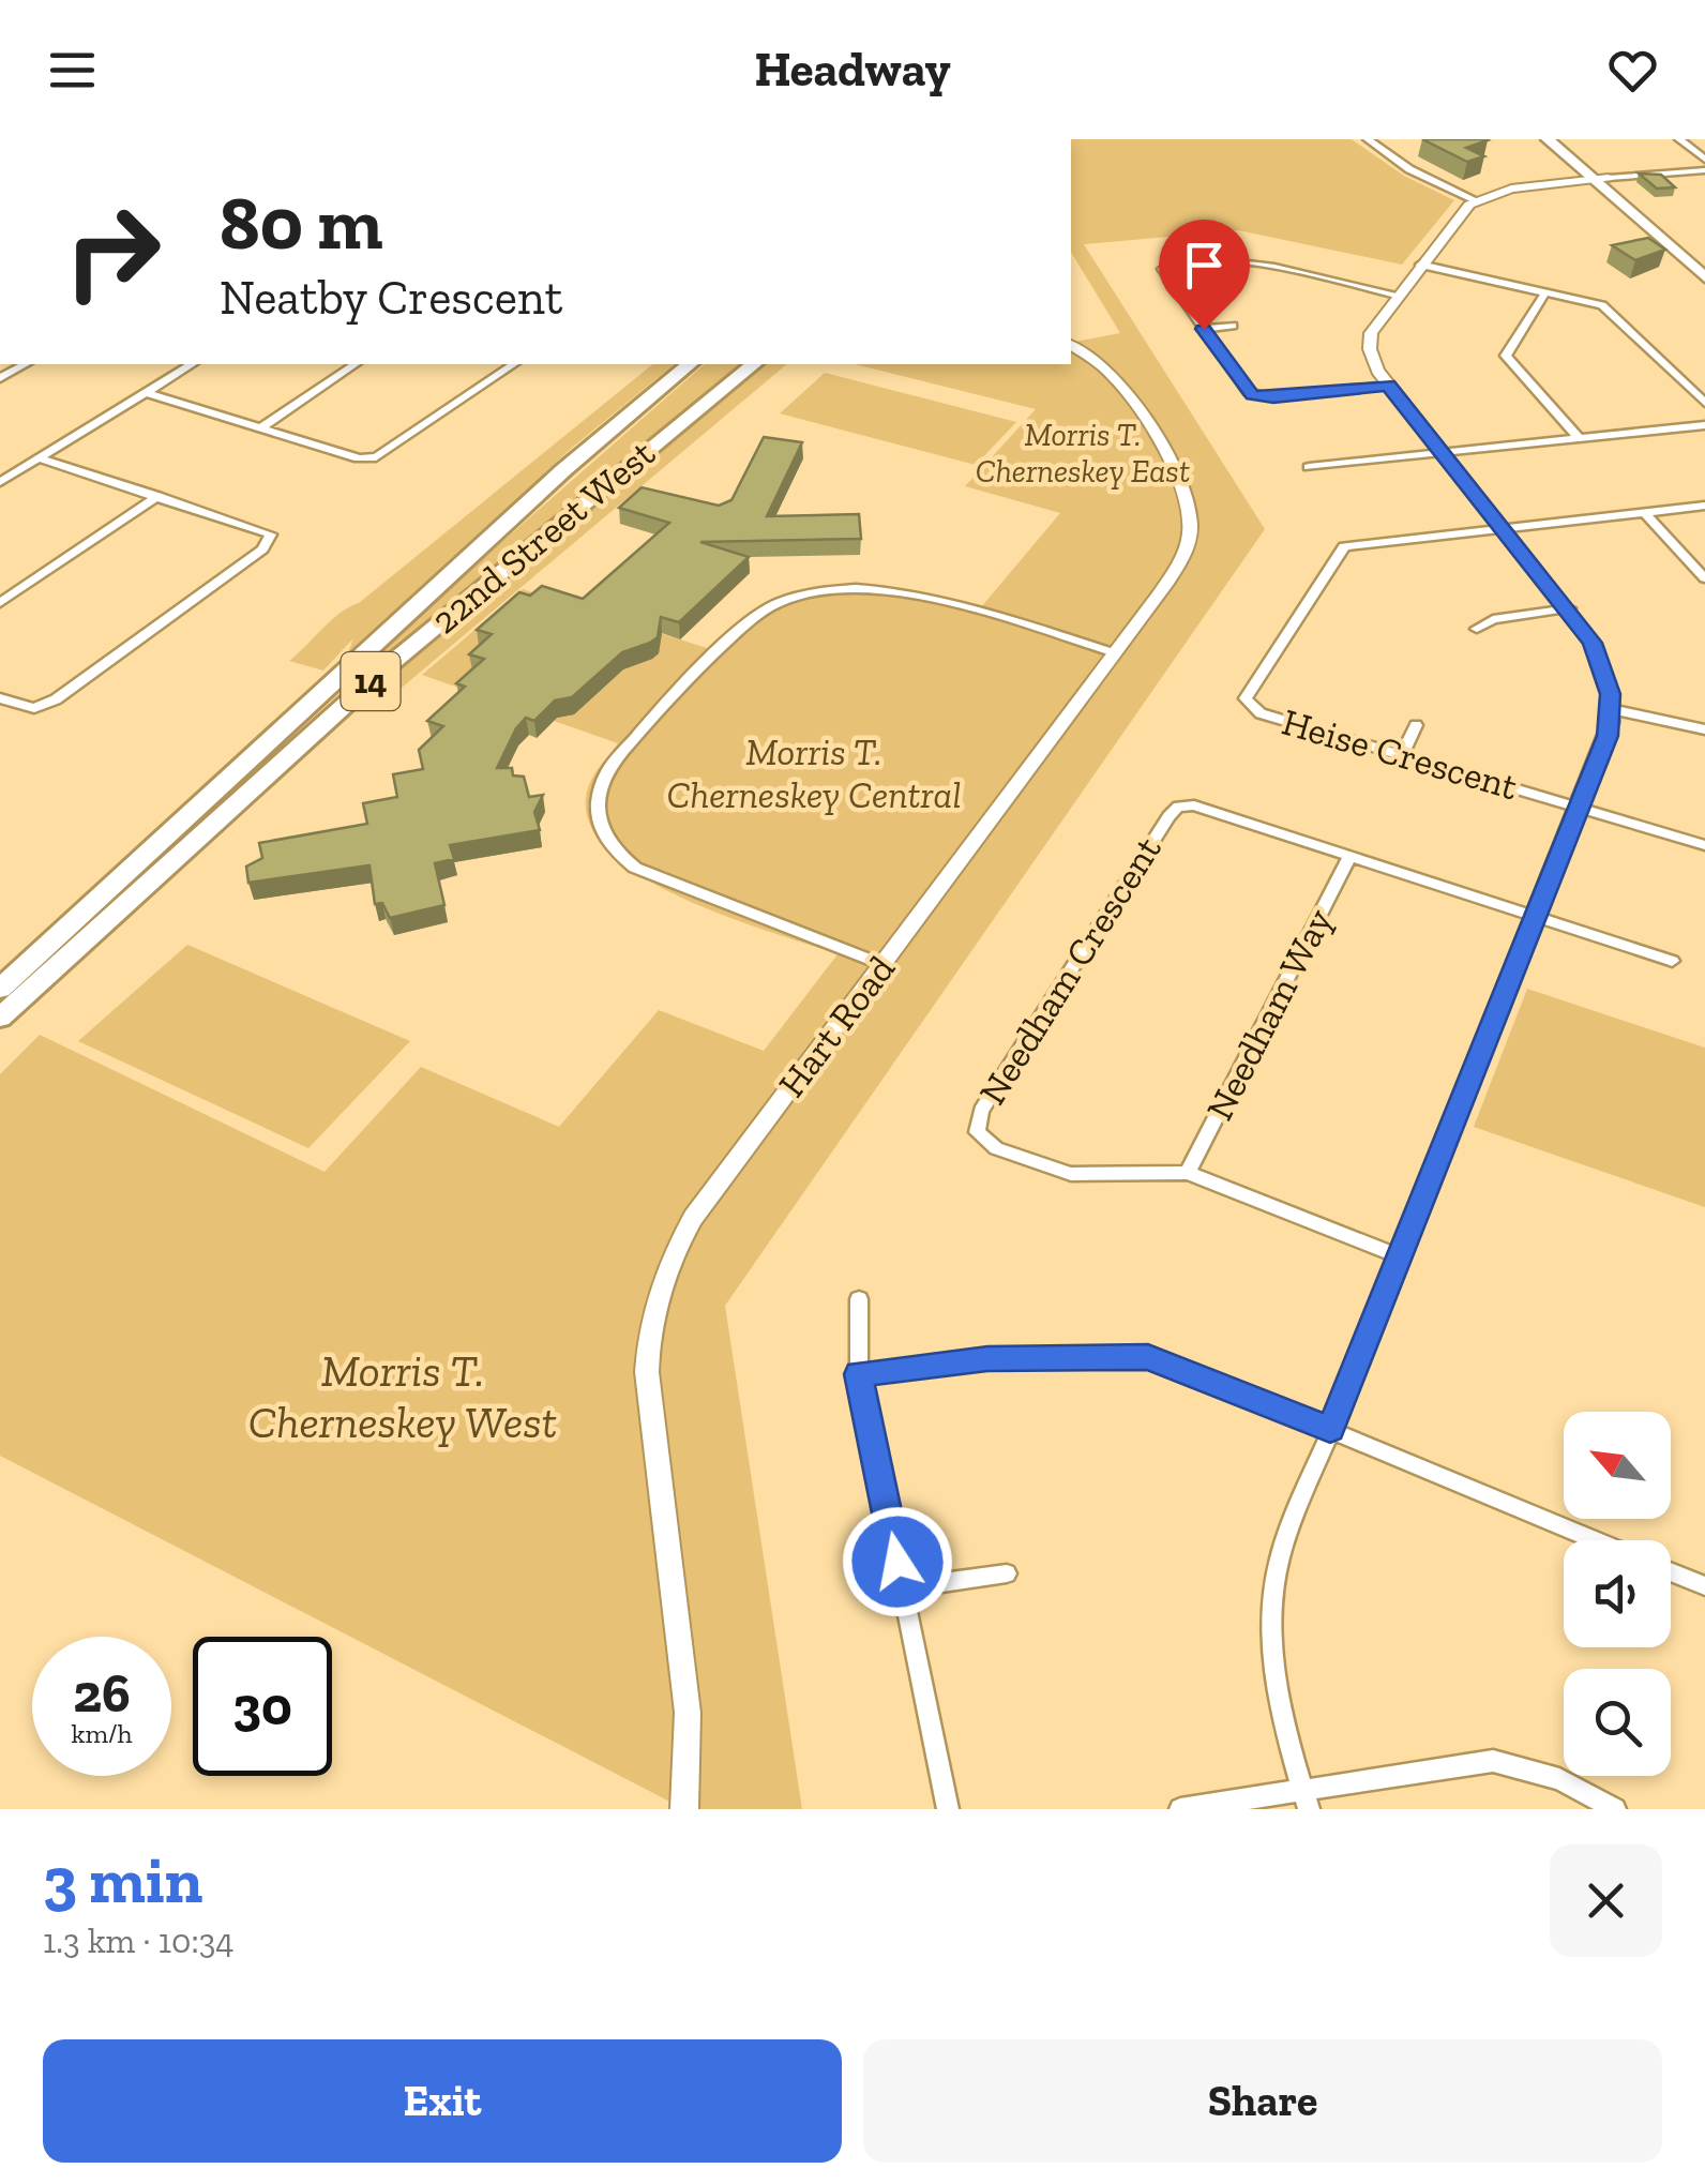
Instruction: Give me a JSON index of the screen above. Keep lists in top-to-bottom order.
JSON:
{
  "streets": {
    "highway": ["22nd Street West", "14"],
    "street": [
      "Heise Crescent",
      "Needham Crescent",
      "Needham Way",
      "Hart Road"
    ]
  },
  "crossings": [
    ["Needham Crescent", "Needham Way"]
  ],
  "parks": ["Morris T. Cherneskey East", "Morris T. Cherneskey Central", "Morris T. Cherneskey West"],
  "north": "top left",
  "page": {
    "header": "Headway",
    "turn": ["80 m", "Neatby Crescent"],
    "speed": "26 km/h",
    "limit": "30",
    "heading": ["3 min", "1.3 km · 10:34"],
    "buttons": ["Exit", "Share"]
  }
}
